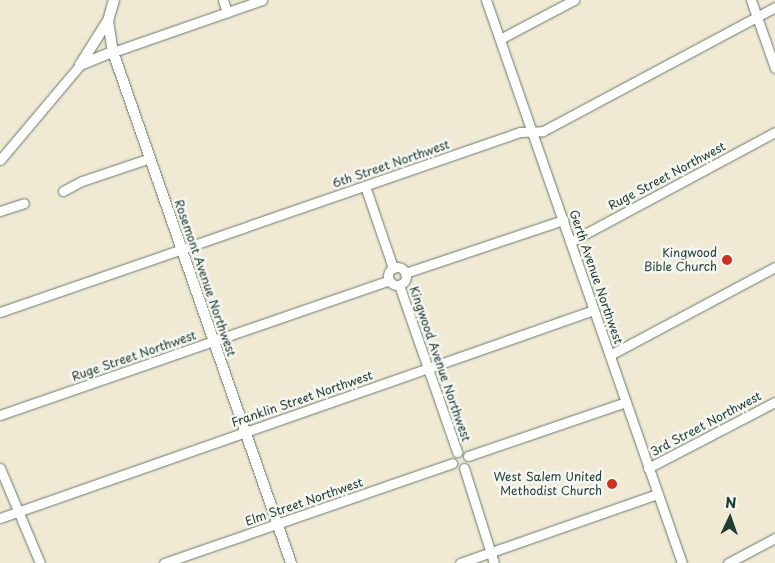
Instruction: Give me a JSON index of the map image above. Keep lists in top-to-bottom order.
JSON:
{
  "streets": {
    "street": [
      "6th Street Northwest",
      "Ruge Street Northwest",
      "Gerth Avenue Northwest",
      "Rosemont Avenue Northwest",
      "Kingwood Avenue Northwest",
      "Franklin Street Northwest",
      "3rd Street Northwest",
      "Elm Street Northwest"
    ]
  },
  "crossings": [
    ["6th Street Northwest", "Gerth Avenue Northwest"],
    ["6th Street Northwest", "Rosemont Avenue Northwest"],
    ["Ruge Street Northwest", "Gerth Avenue Northwest"],
    ["Ruge Street Northwest", "Rosemont Avenue Northwest"],
    ["Ruge Street Northwest", "Kingwood Avenue Northwest"],
    ["Gerth Avenue Northwest", "Franklin Street Northwest"],
    ["Gerth Avenue Northwest", "3rd Street Northwest"],
    ["Rosemont Avenue Northwest", "Franklin Street Northwest"],
    ["Rosemont Avenue Northwest", "Elm Street Northwest"],
    ["Kingwood Avenue Northwest", "Franklin Street Northwest"]
  ],
  "places": ["Kingwood Bible Church", "West Salem United Methodist Church"],
  "north": "top"
}
